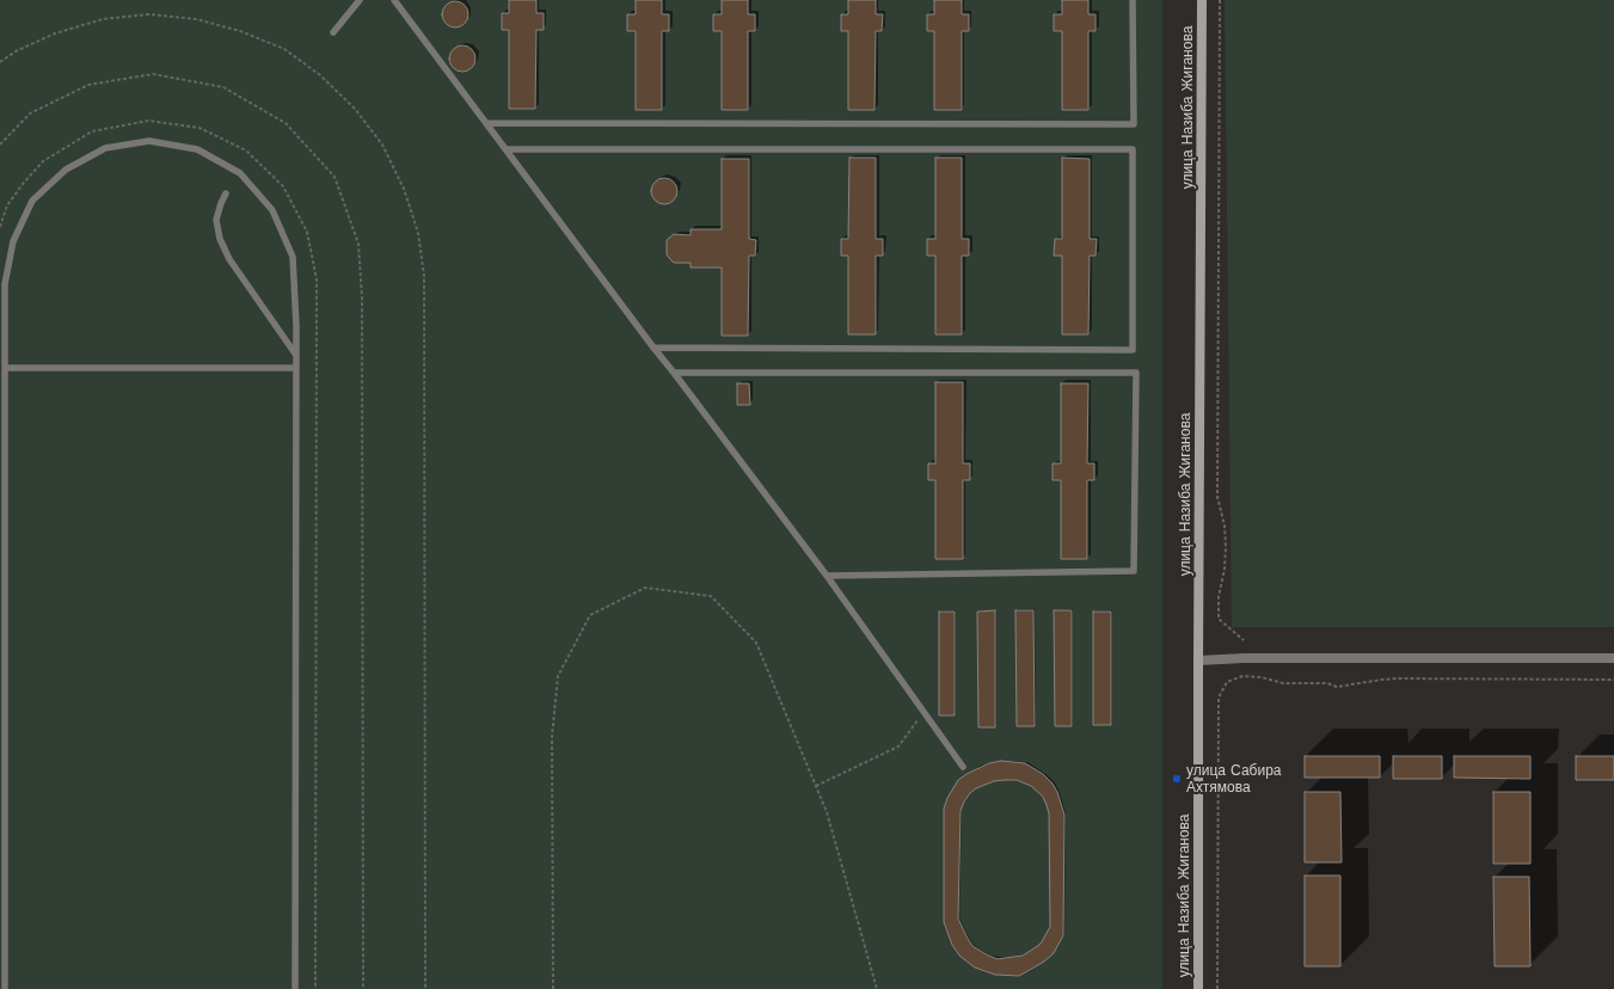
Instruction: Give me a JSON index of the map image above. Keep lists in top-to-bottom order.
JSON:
{
  "streets": {
    "street": ["улица Назиба Жиганова"]
  },
  "places": ["улица Сабира Ахтямова"]
}
